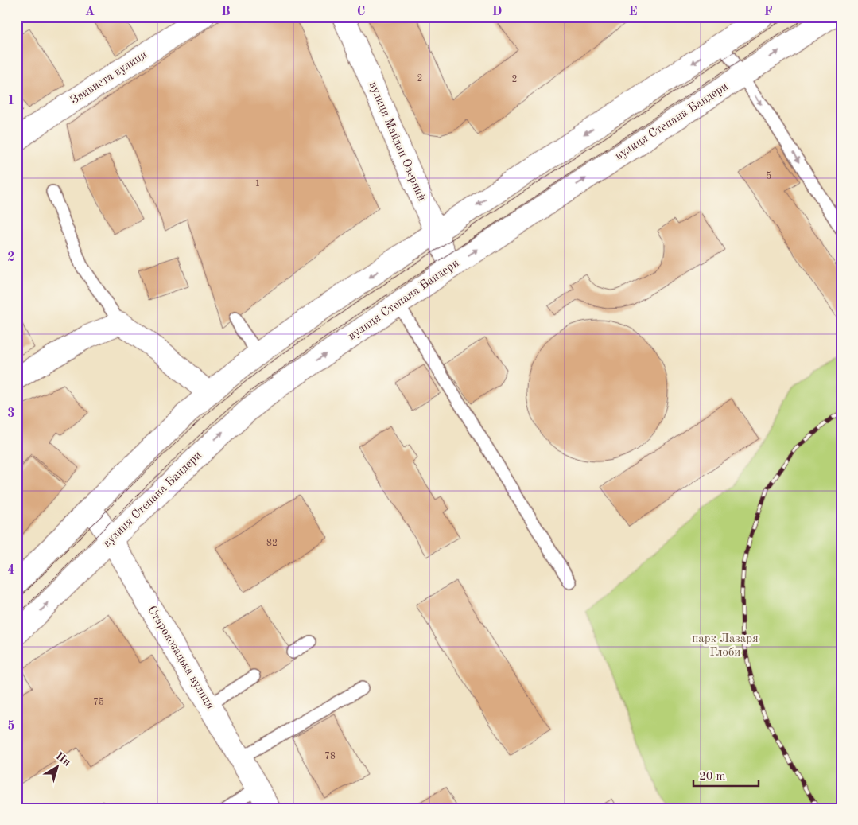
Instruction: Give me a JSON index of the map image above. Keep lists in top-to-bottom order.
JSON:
{
  "streets": {
    "main road": [
      "Звивиста вулиця",
      "вулиця Степана Бандери",
      "вулиця Майдан Озерний",
      "Старокозацька вулиця"
    ]
  },
  "crossings": [
    ["вулиця Степана Бандери", "вулиця Майдан Озерний"],
    ["вулиця Степана Бандери", "Старокозацька вулиця"]
  ],
  "parks": ["парк Лазаря Глоби"],
  "house_numbers": [
    "2",
    "2",
    "5",
    "1",
    "82",
    "75",
    "78"
  ],
  "scale_bar": "20 m",
  "north": "top right",
  "grid": {
    "columns": [
      "A",
      "B",
      "C",
      "D",
      "E",
      "F"
    ],
    "rows": [
      "1",
      "2",
      "3",
      "4",
      "5"
    ]
  }
}
